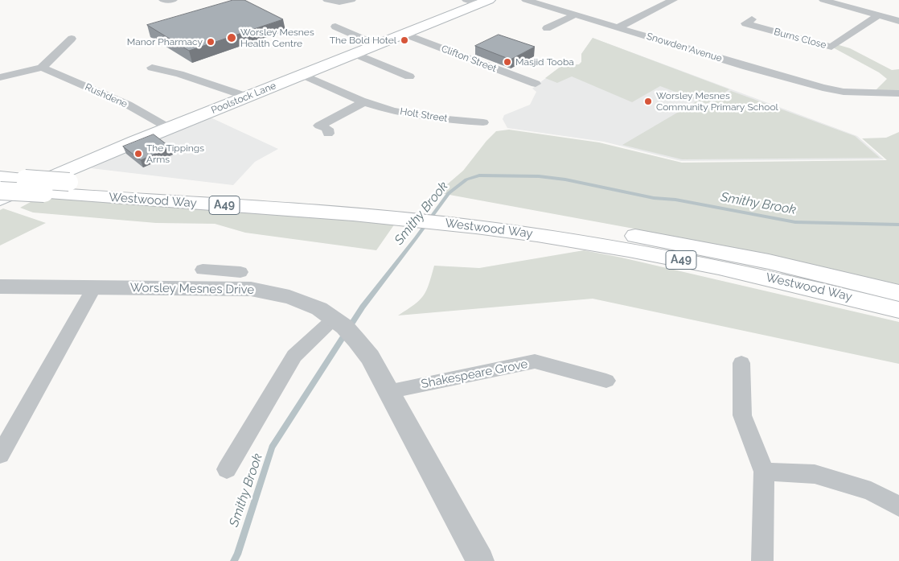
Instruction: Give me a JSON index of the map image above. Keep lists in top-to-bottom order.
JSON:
{
  "streets": {
    "main road": ["Poolstock Lane", "Westwood Way", "A49"],
    "street": [
      "Burns Close",
      "Snowden Avenue",
      "Clifton Street",
      "Rushdene",
      "Holt Street",
      "Worsley Mesnes Drive",
      "Shakespeare Grove"
    ]
  },
  "crossings": [
    ["Clifton Street", "Poolstock Lane"],
    ["Rushdene", "Poolstock Lane"],
    ["Poolstock Lane", "Holt Street"],
    ["Worsley Mesnes Drive", "Shakespeare Grove"]
  ],
  "water": ["Smithy Brook"],
  "places": [
    "Worsley Mesnes Health Centre",
    "The Bold Hotel",
    "Manor Pharmacy",
    "Masjid Tooba",
    "Worsley Mesnes Community Primary School",
    "The Tippings Arms"
  ]
}
